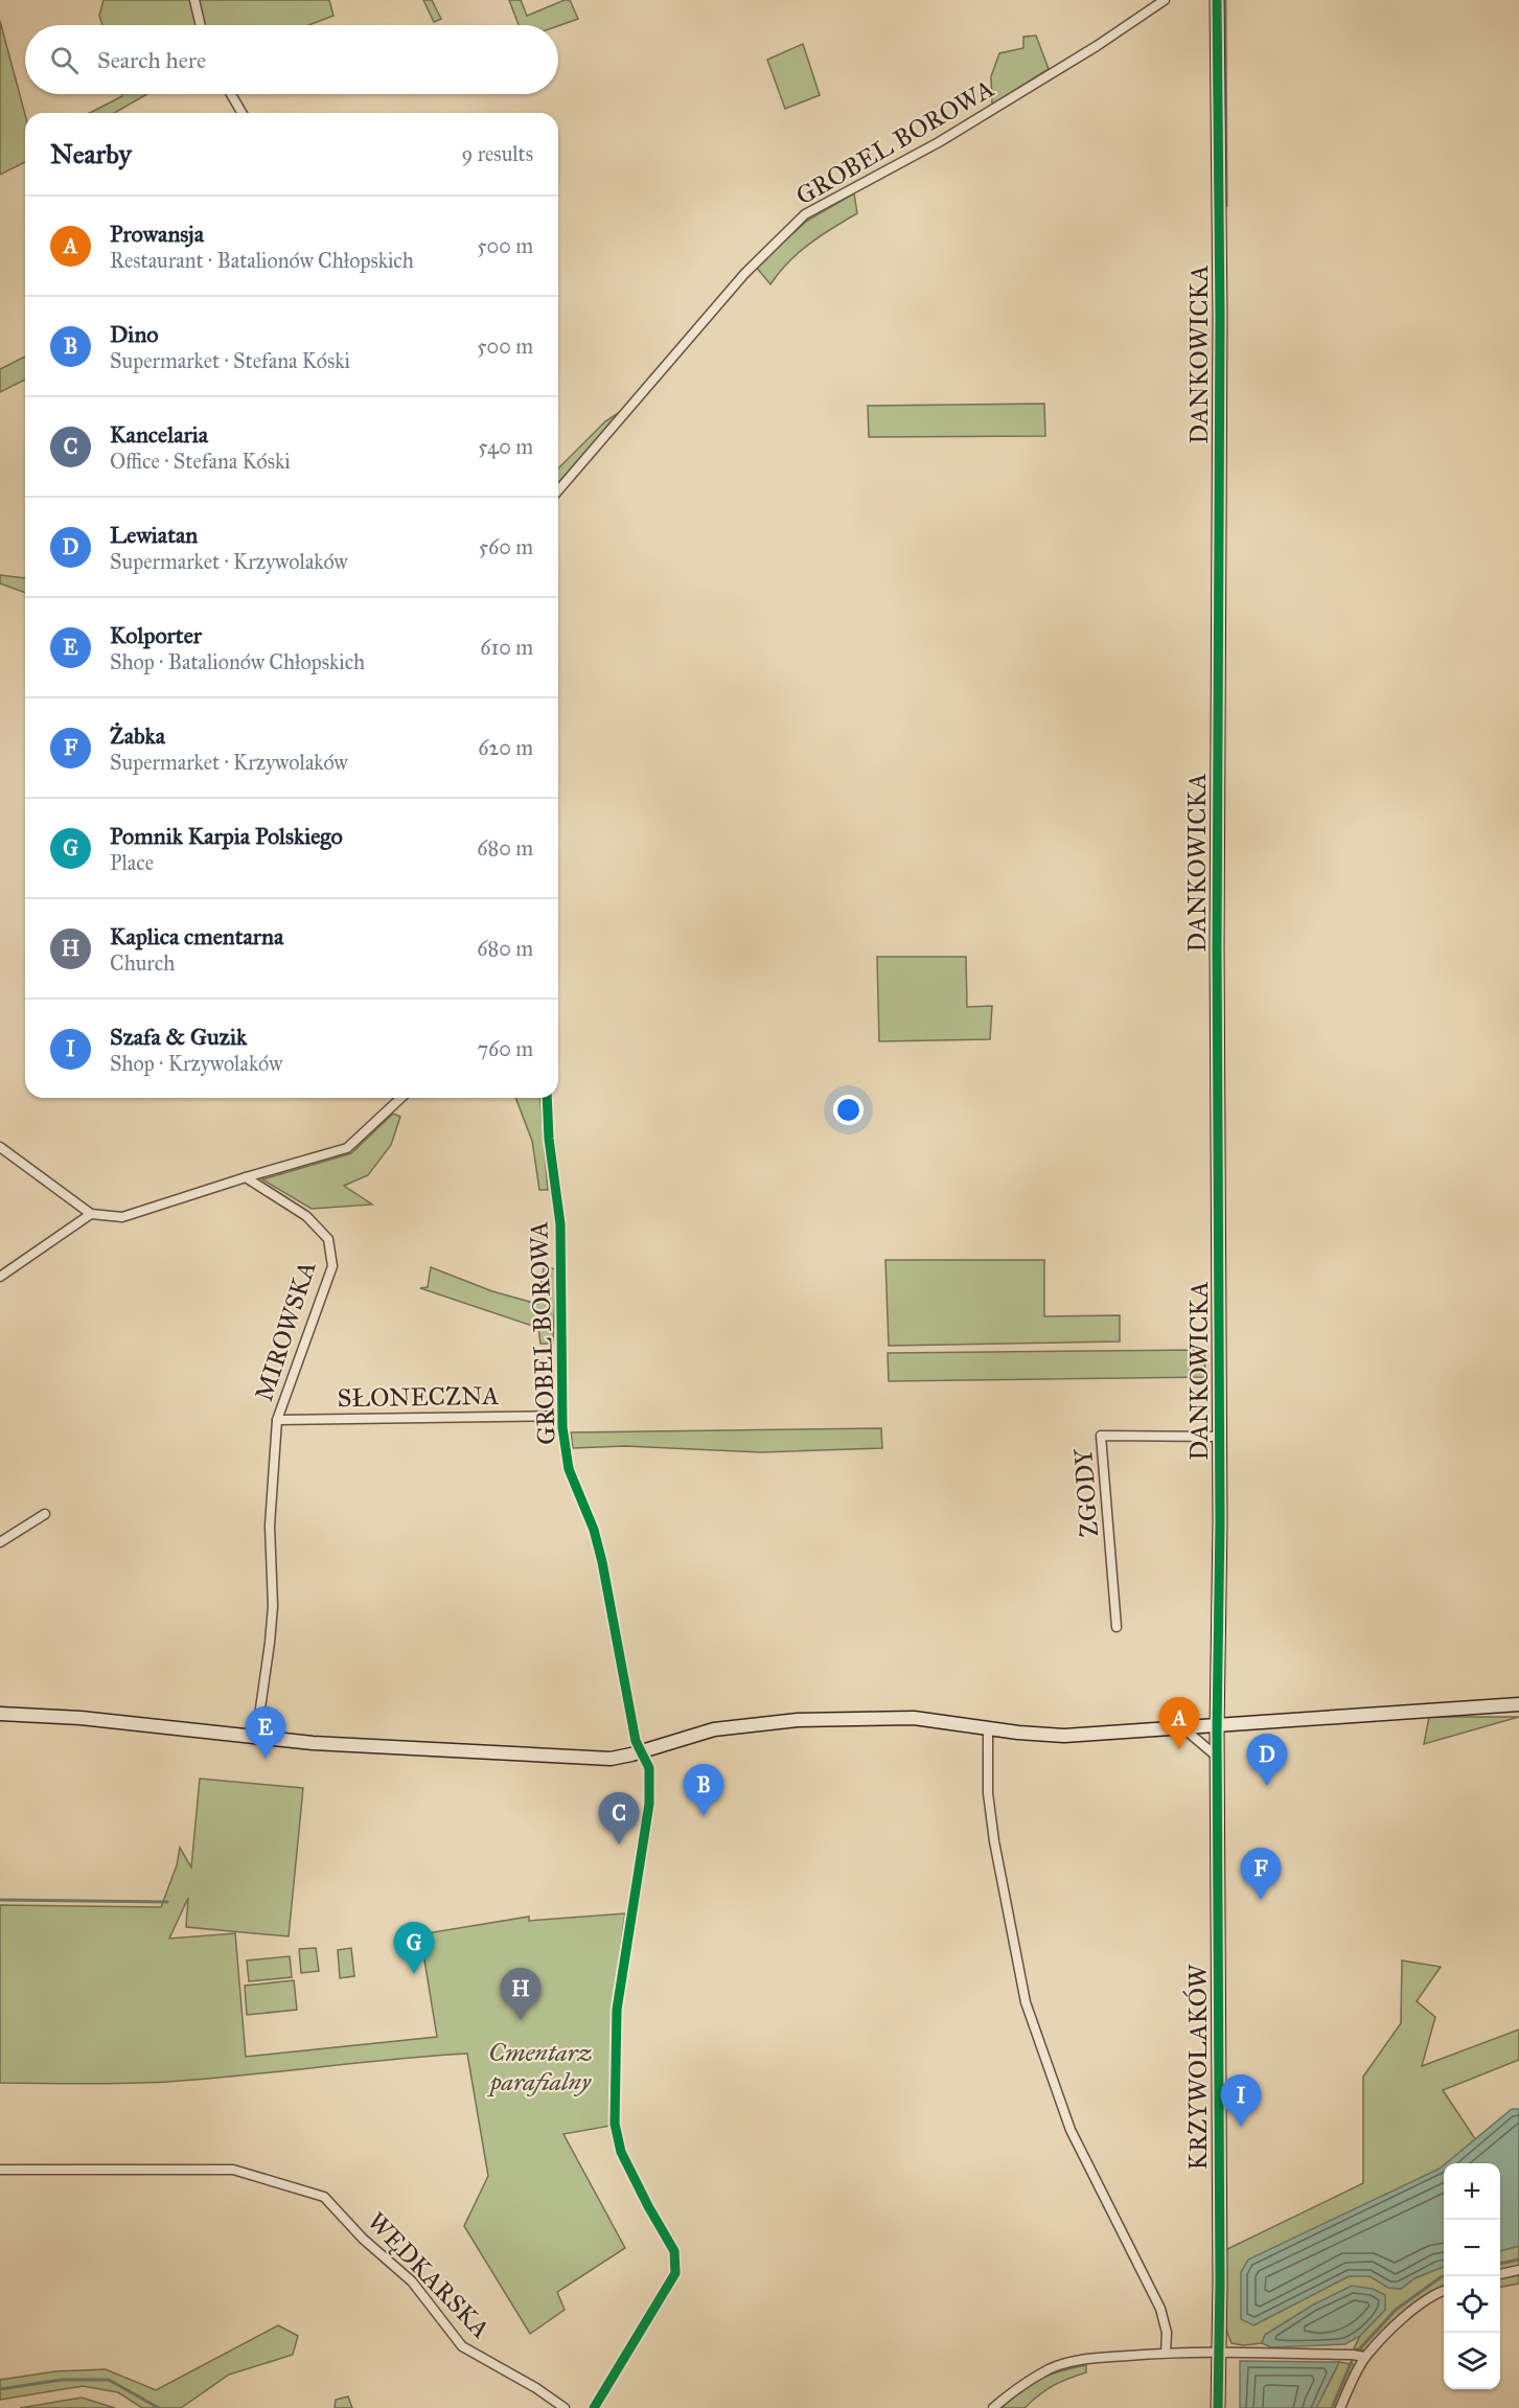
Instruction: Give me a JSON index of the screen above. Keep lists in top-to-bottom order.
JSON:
{
  "streets": {
    "street": [
      "GROBEL BOROWA",
      "DANKOWICKA",
      "MIROWSKA",
      "SŁONECZNA",
      "ZGODY",
      "KRZYWOLAKÓW",
      "WĘDKARSKA"
    ]
  },
  "crossings": [
    ["GROBEL BOROWA", "SŁONECZNA"],
    ["DANKOWICKA", "ZGODY"],
    ["DANKOWICKA", "KRZYWOLAKÓW"],
    ["MIROWSKA", "SŁONECZNA"]
  ],
  "parks": ["Cmentarz parafialny"],
  "page": {
    "search": "Search here",
    "heading": ["Nearby", "9 results"],
    "list": [
      {
        "mark": "A",
        "name": "Prowansja",
        "note": "Restaurant · Batalionów Chłopskich",
        "value": "500 m"
      },
      {
        "mark": "B",
        "name": "Dino",
        "note": "Supermarket · Stefana Kóski",
        "value": "500 m"
      },
      {
        "mark": "C",
        "name": "Kancelaria",
        "note": "Office · Stefana Kóski",
        "value": "540 m"
      },
      {
        "mark": "D",
        "name": "Lewiatan",
        "note": "Supermarket · Krzywolaków",
        "value": "560 m"
      },
      {
        "mark": "E",
        "name": "Kolporter",
        "note": "Shop · Batalionów Chłopskich",
        "value": "610 m"
      },
      {
        "mark": "F",
        "name": "Żabka",
        "note": "Supermarket · Krzywolaków",
        "value": "620 m"
      },
      {
        "mark": "G",
        "name": "Pomnik Karpia Polskiego",
        "note": "Place",
        "value": "680 m"
      },
      {
        "mark": "H",
        "name": "Kaplica cmentarna",
        "note": "Church",
        "value": "680 m"
      },
      {
        "mark": "I",
        "name": "Szafa & Guzik",
        "note": "Shop · Krzywolaków",
        "value": "760 m"
      }
    ],
    "pins": [
      "A",
      "E",
      "D",
      "B",
      "C",
      "F",
      "G",
      "H",
      "I"
    ],
    "map_buttons": ["+", "−"]
  }
}
